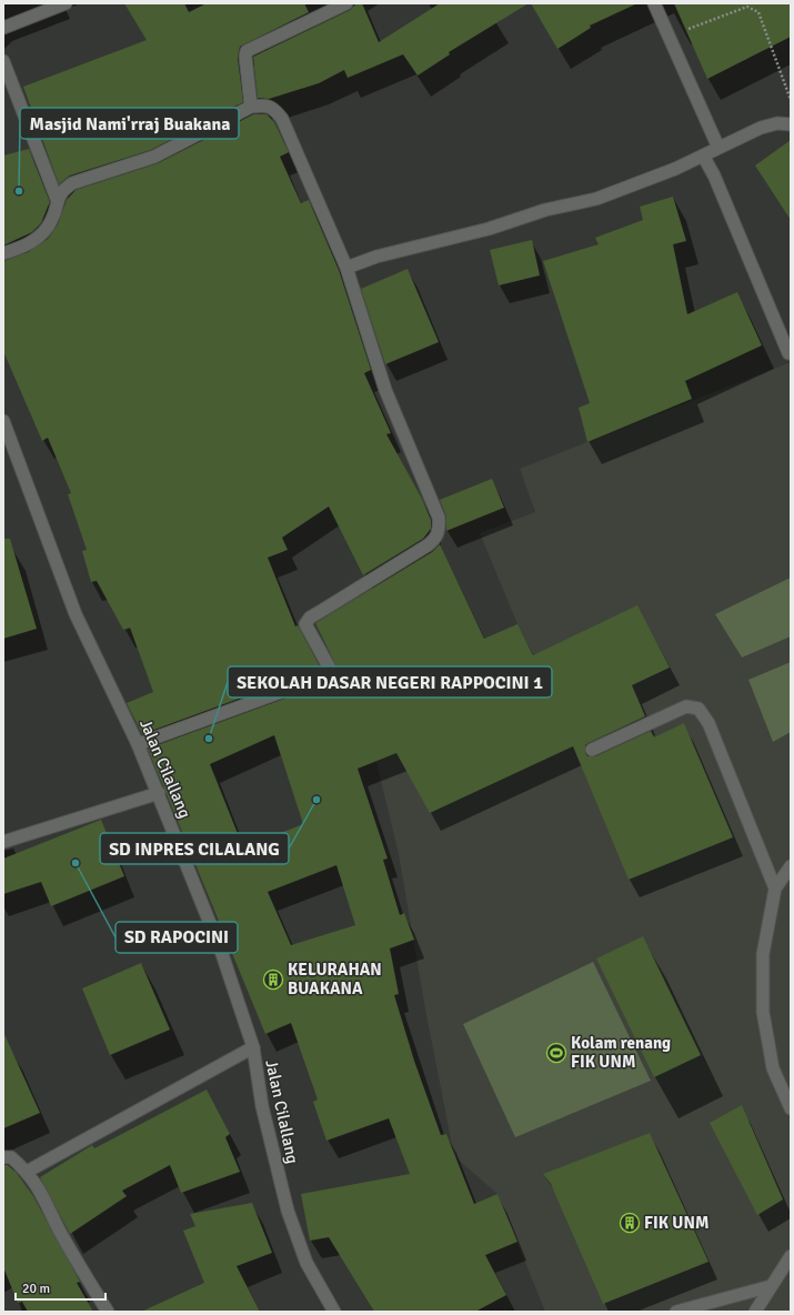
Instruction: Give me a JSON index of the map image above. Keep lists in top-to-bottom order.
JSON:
{
  "streets": {
    "street": ["Jalan Cilallang"]
  },
  "places": {
    "other": [
      "Masjid Nami'rraj Buakana",
      "SEKOLAH DASAR NEGERI RAPPOCINI 1",
      "SD INPRES CILALANG",
      "SD RAPOCINI"
    ],
    "building": ["KELURAHAN BUAKANA", "FIK UNM"],
    "sports": ["Kolam renang FIK UNM"]
  },
  "scale_bar": "20 m"
}
